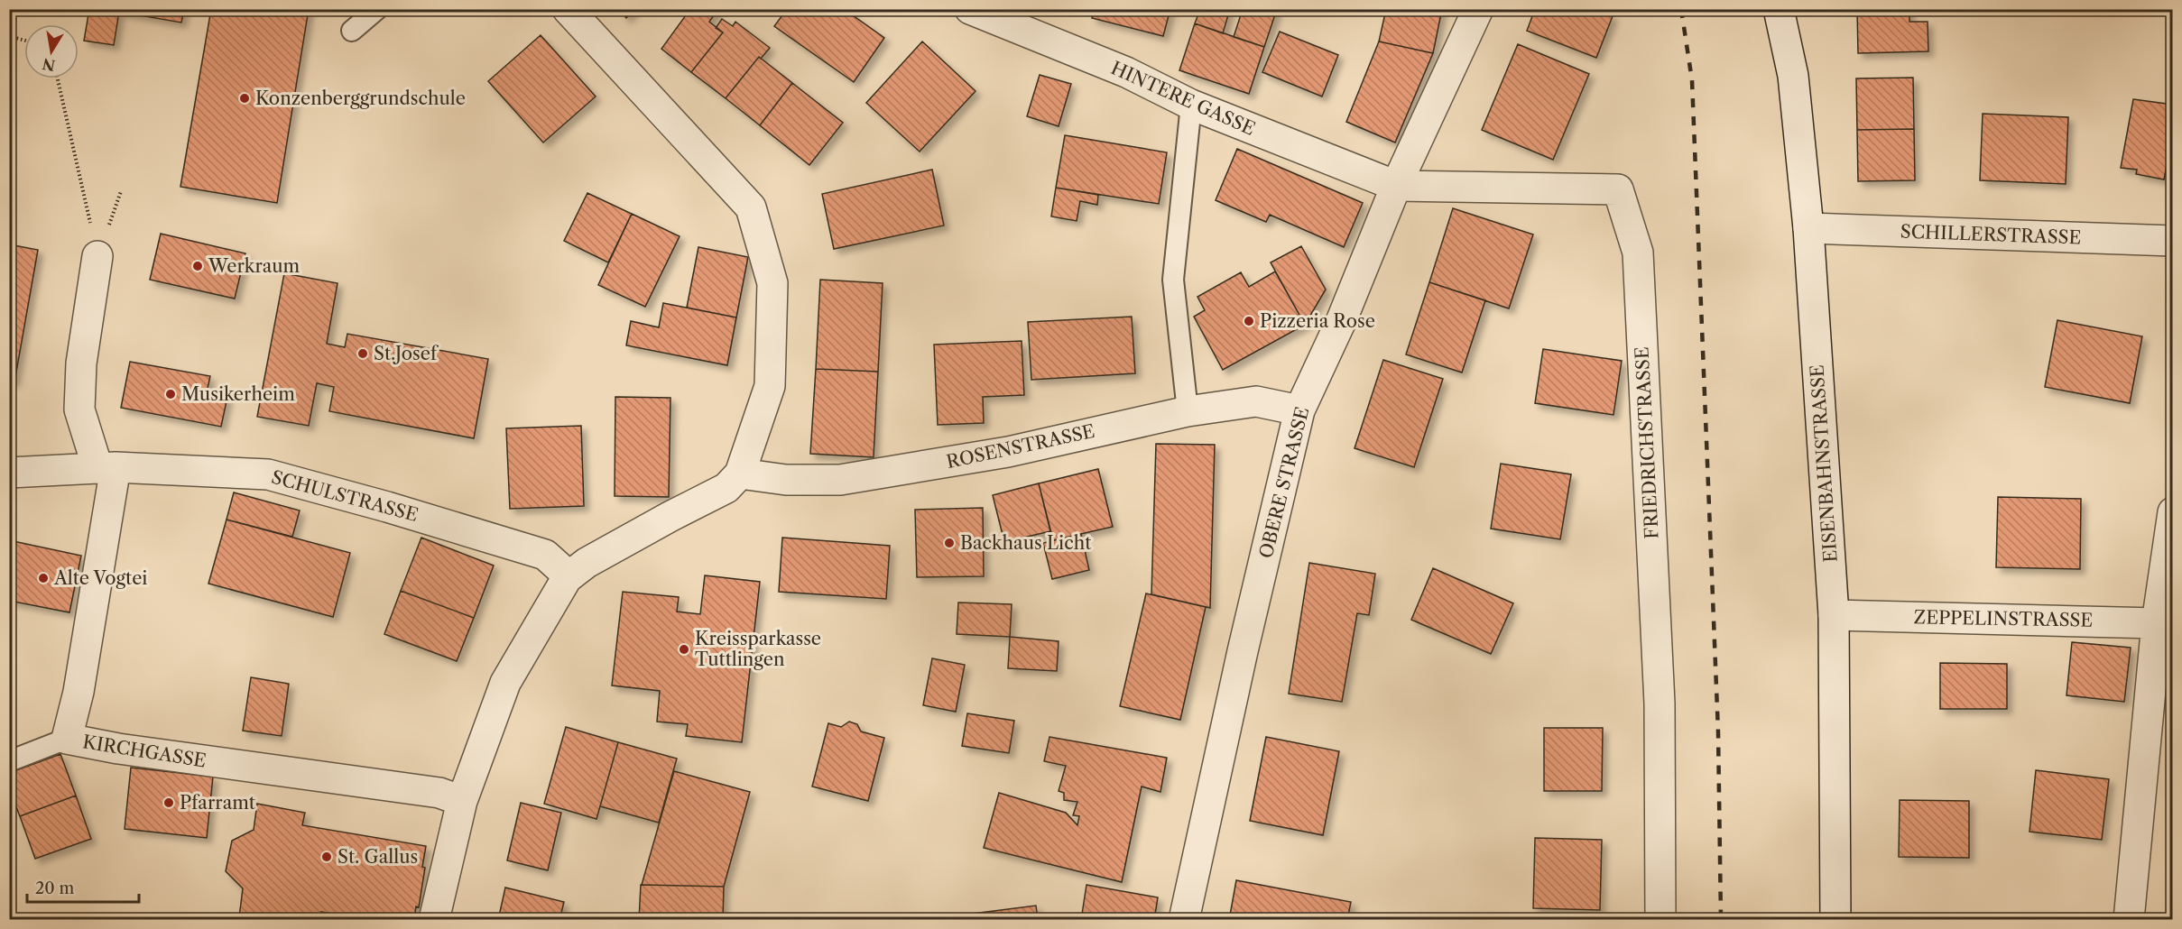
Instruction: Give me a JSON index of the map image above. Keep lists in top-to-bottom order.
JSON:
{
  "streets": {
    "street": [
      "HINTERE GASSE",
      "SCHILLERSTRASSE",
      "FRIEDRICHSTRASSE",
      "ROSENSTRASSE",
      "EISENBAHNSTRASSE",
      "OBERE STRASSE",
      "SCHULSTRASSE",
      "ZEPPELINSTRASSE",
      "KIRCHGASSE"
    ]
  },
  "crossings": [
    ["HINTERE GASSE", "FRIEDRICHSTRASSE"],
    ["HINTERE GASSE", "OBERE STRASSE"],
    ["SCHILLERSTRASSE", "EISENBAHNSTRASSE"],
    ["FRIEDRICHSTRASSE", "OBERE STRASSE"],
    ["ROSENSTRASSE", "OBERE STRASSE"],
    ["EISENBAHNSTRASSE", "ZEPPELINSTRASSE"],
    ["SCHULSTRASSE", "KIRCHGASSE"]
  ],
  "places": [
    "Konzenberggrundschule",
    "Werkraum",
    "Pizzeria Rose",
    "St.Josef",
    "Musikerheim",
    "Backhaus Licht",
    "Alte Vogtei",
    "Kreissparkasse Tuttlingen",
    "Pfarramt",
    "St. Gallus"
  ],
  "scale_bar": "20 m",
  "north": "bottom"
}
